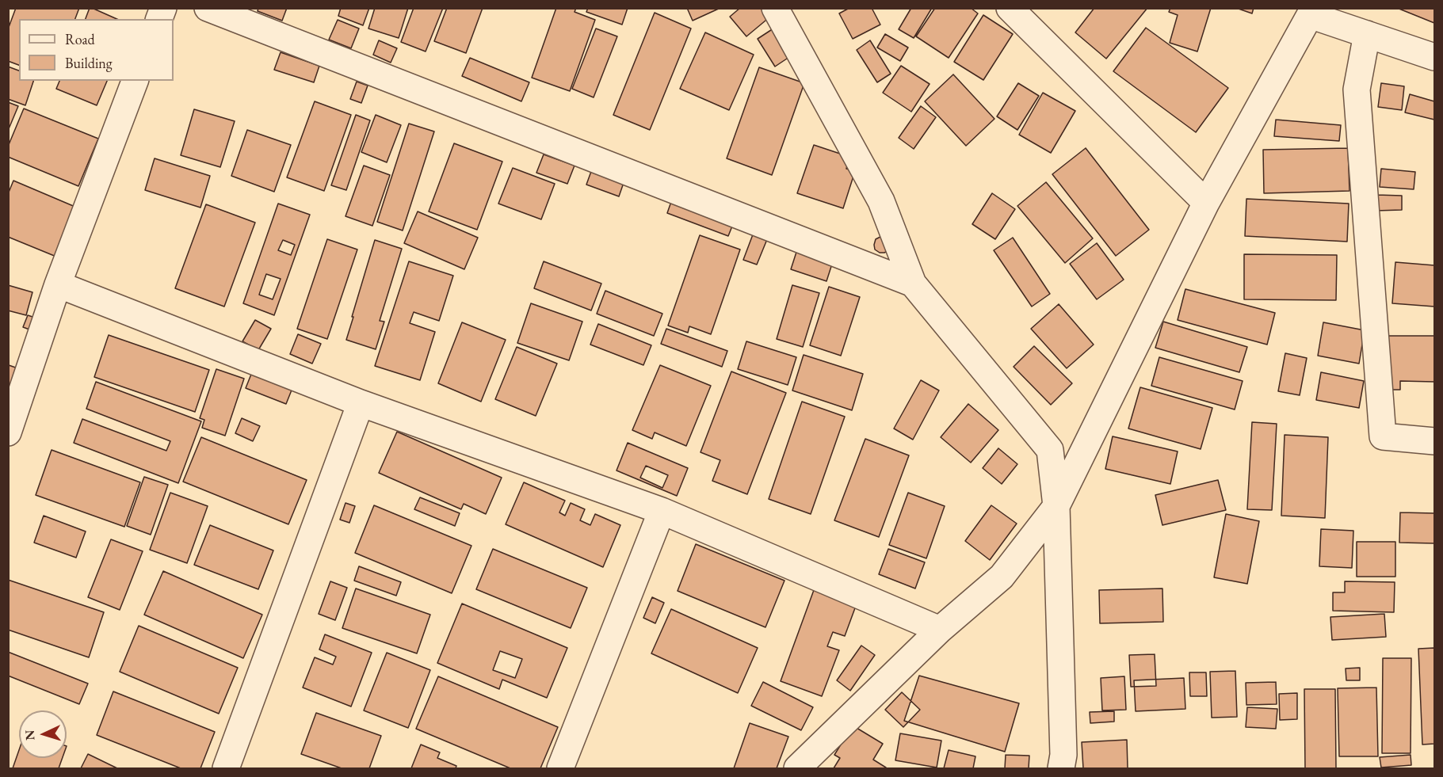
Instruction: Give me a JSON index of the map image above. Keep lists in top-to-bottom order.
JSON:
{
  "legend": ["Road", "Building"],
  "north": "left"
}
